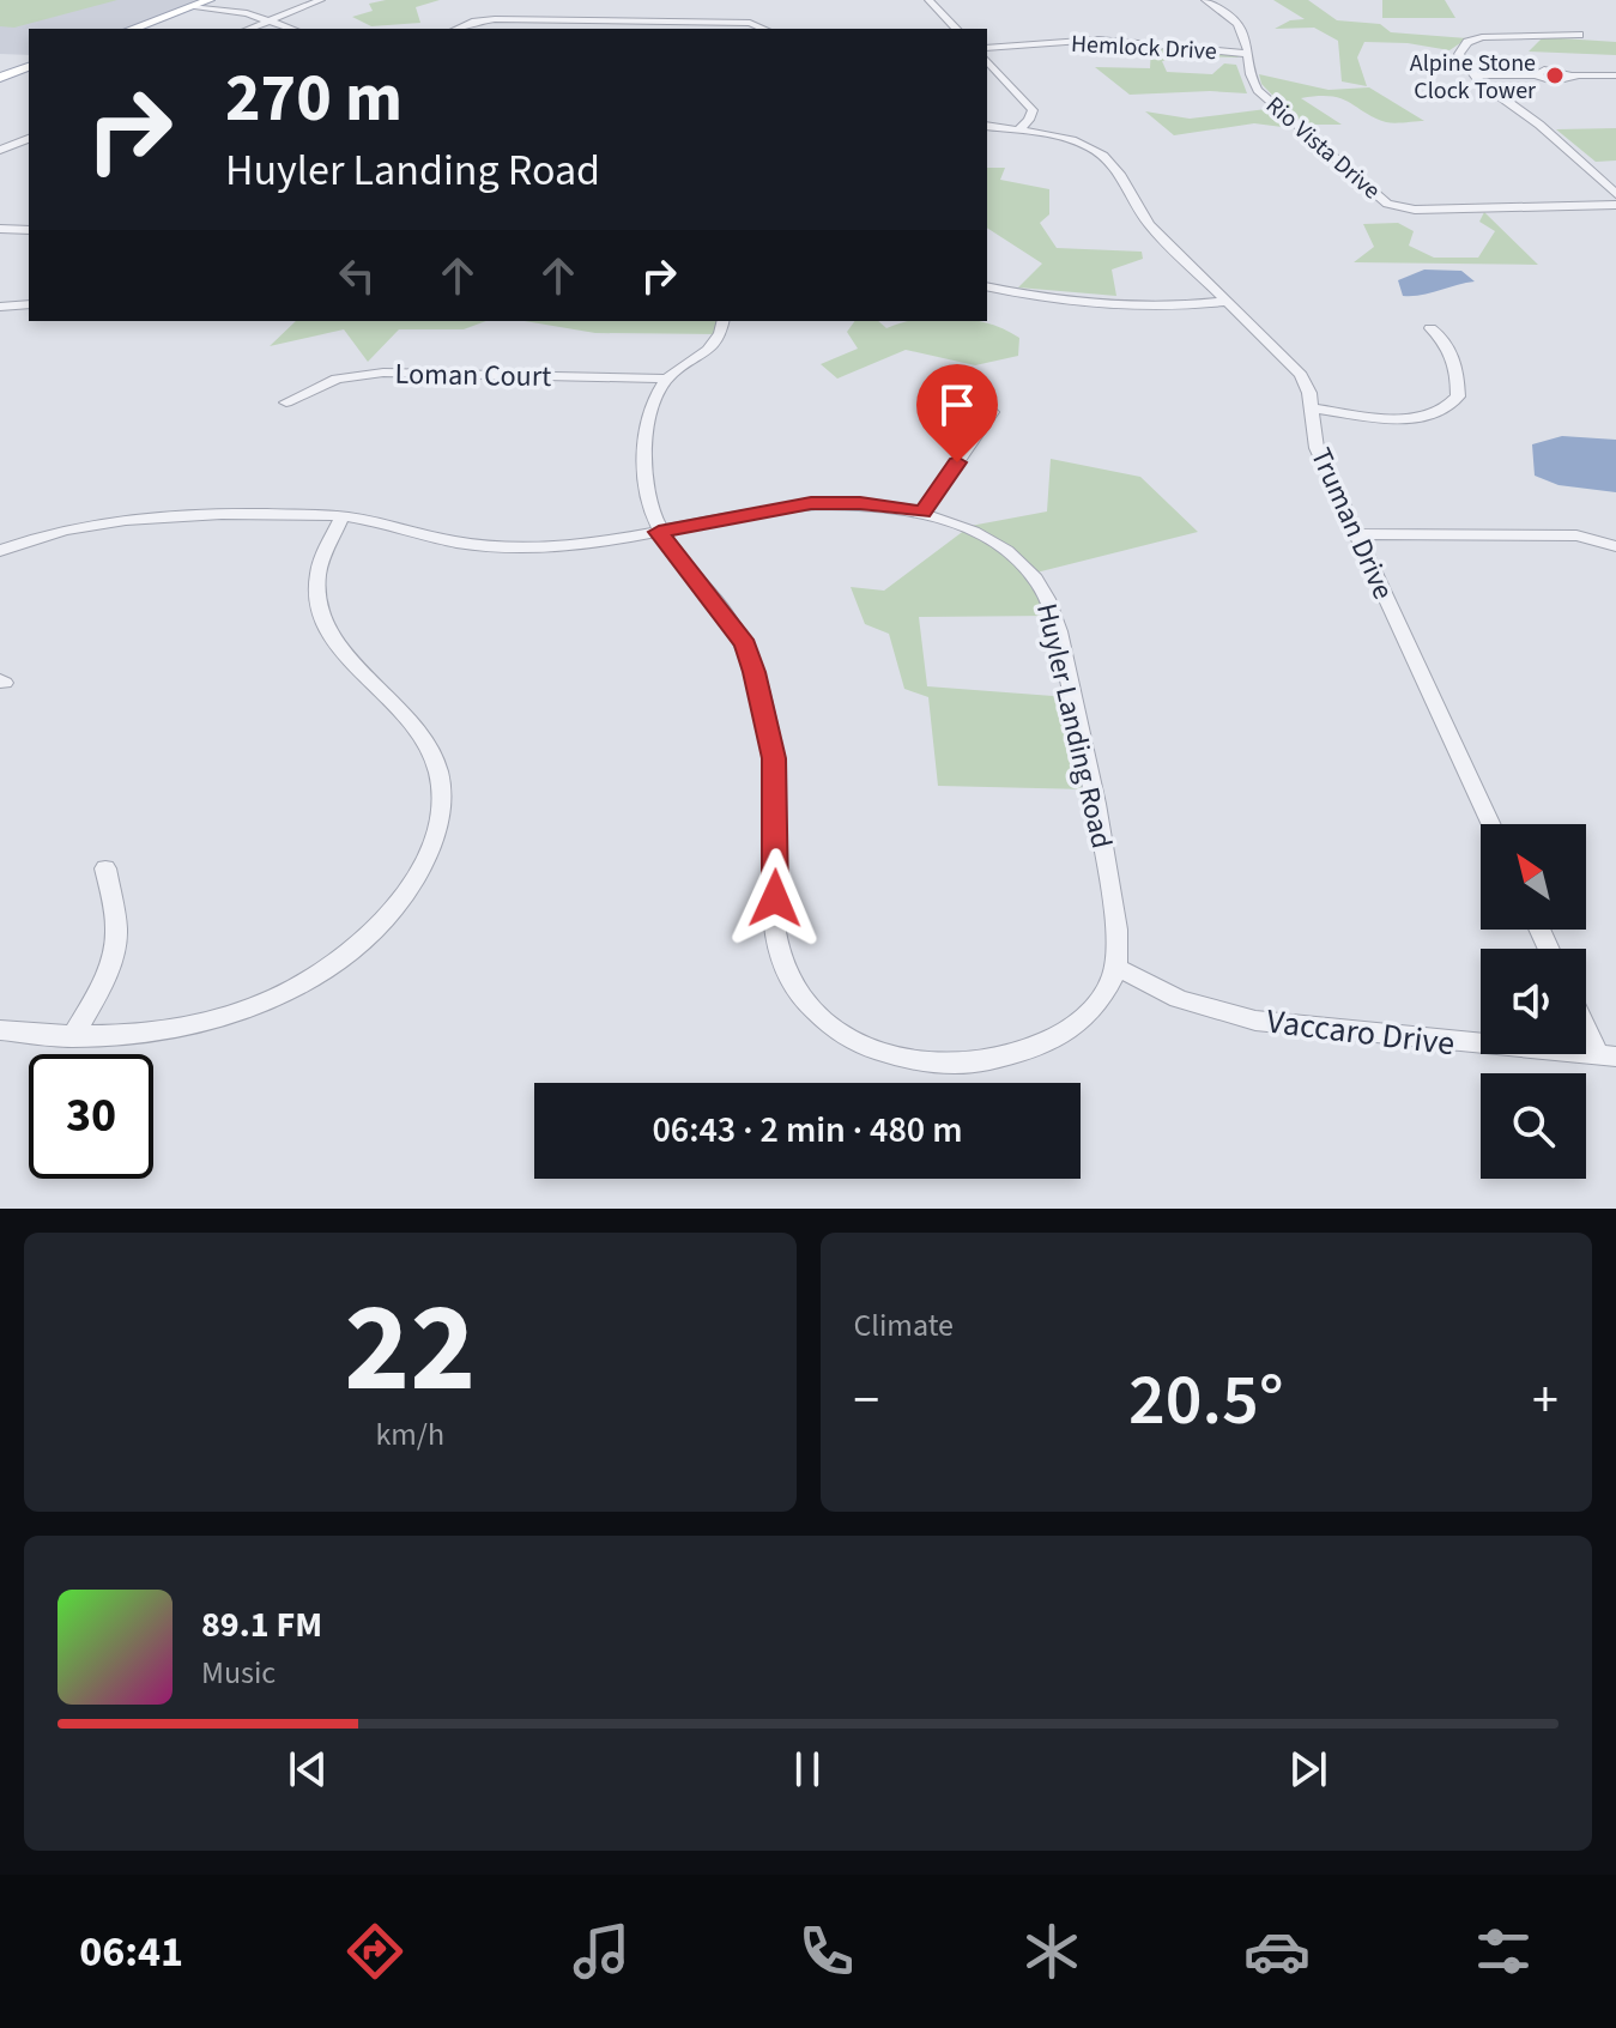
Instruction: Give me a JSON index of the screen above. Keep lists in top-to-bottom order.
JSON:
{
  "streets": {
    "street": [
      "Hemlock Drive",
      "Rio Vista Drive",
      "Loman Court",
      "Truman Drive",
      "Huyler Landing Road",
      "Vaccaro Drive"
    ]
  },
  "crossings": [
    ["Hemlock Drive", "Rio Vista Drive"],
    ["Huyler Landing Road", "Vaccaro Drive"]
  ],
  "places": ["Alpine Stone Clock Tower"],
  "north": "top left",
  "page": {
    "turn": ["270 m", "Huyler Landing Road"],
    "limit": "30",
    "trip": "06:43 · 2 min · 480 m",
    "tile": [
      ["22", "km/h"],
      "Climate"
    ],
    "heat": ["−", "20.5°", "+"],
    "song": ["89.1 FM", "Music"],
    "tabs": "06:41"
  }
}
